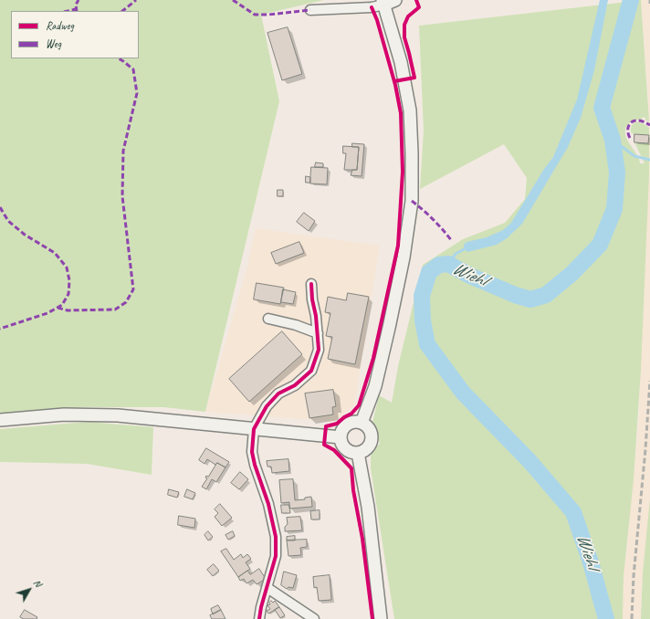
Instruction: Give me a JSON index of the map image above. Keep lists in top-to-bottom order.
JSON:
{
  "water": ["Wiehl"],
  "legend": ["Radweg", "Weg"],
  "north": "top right"
}
